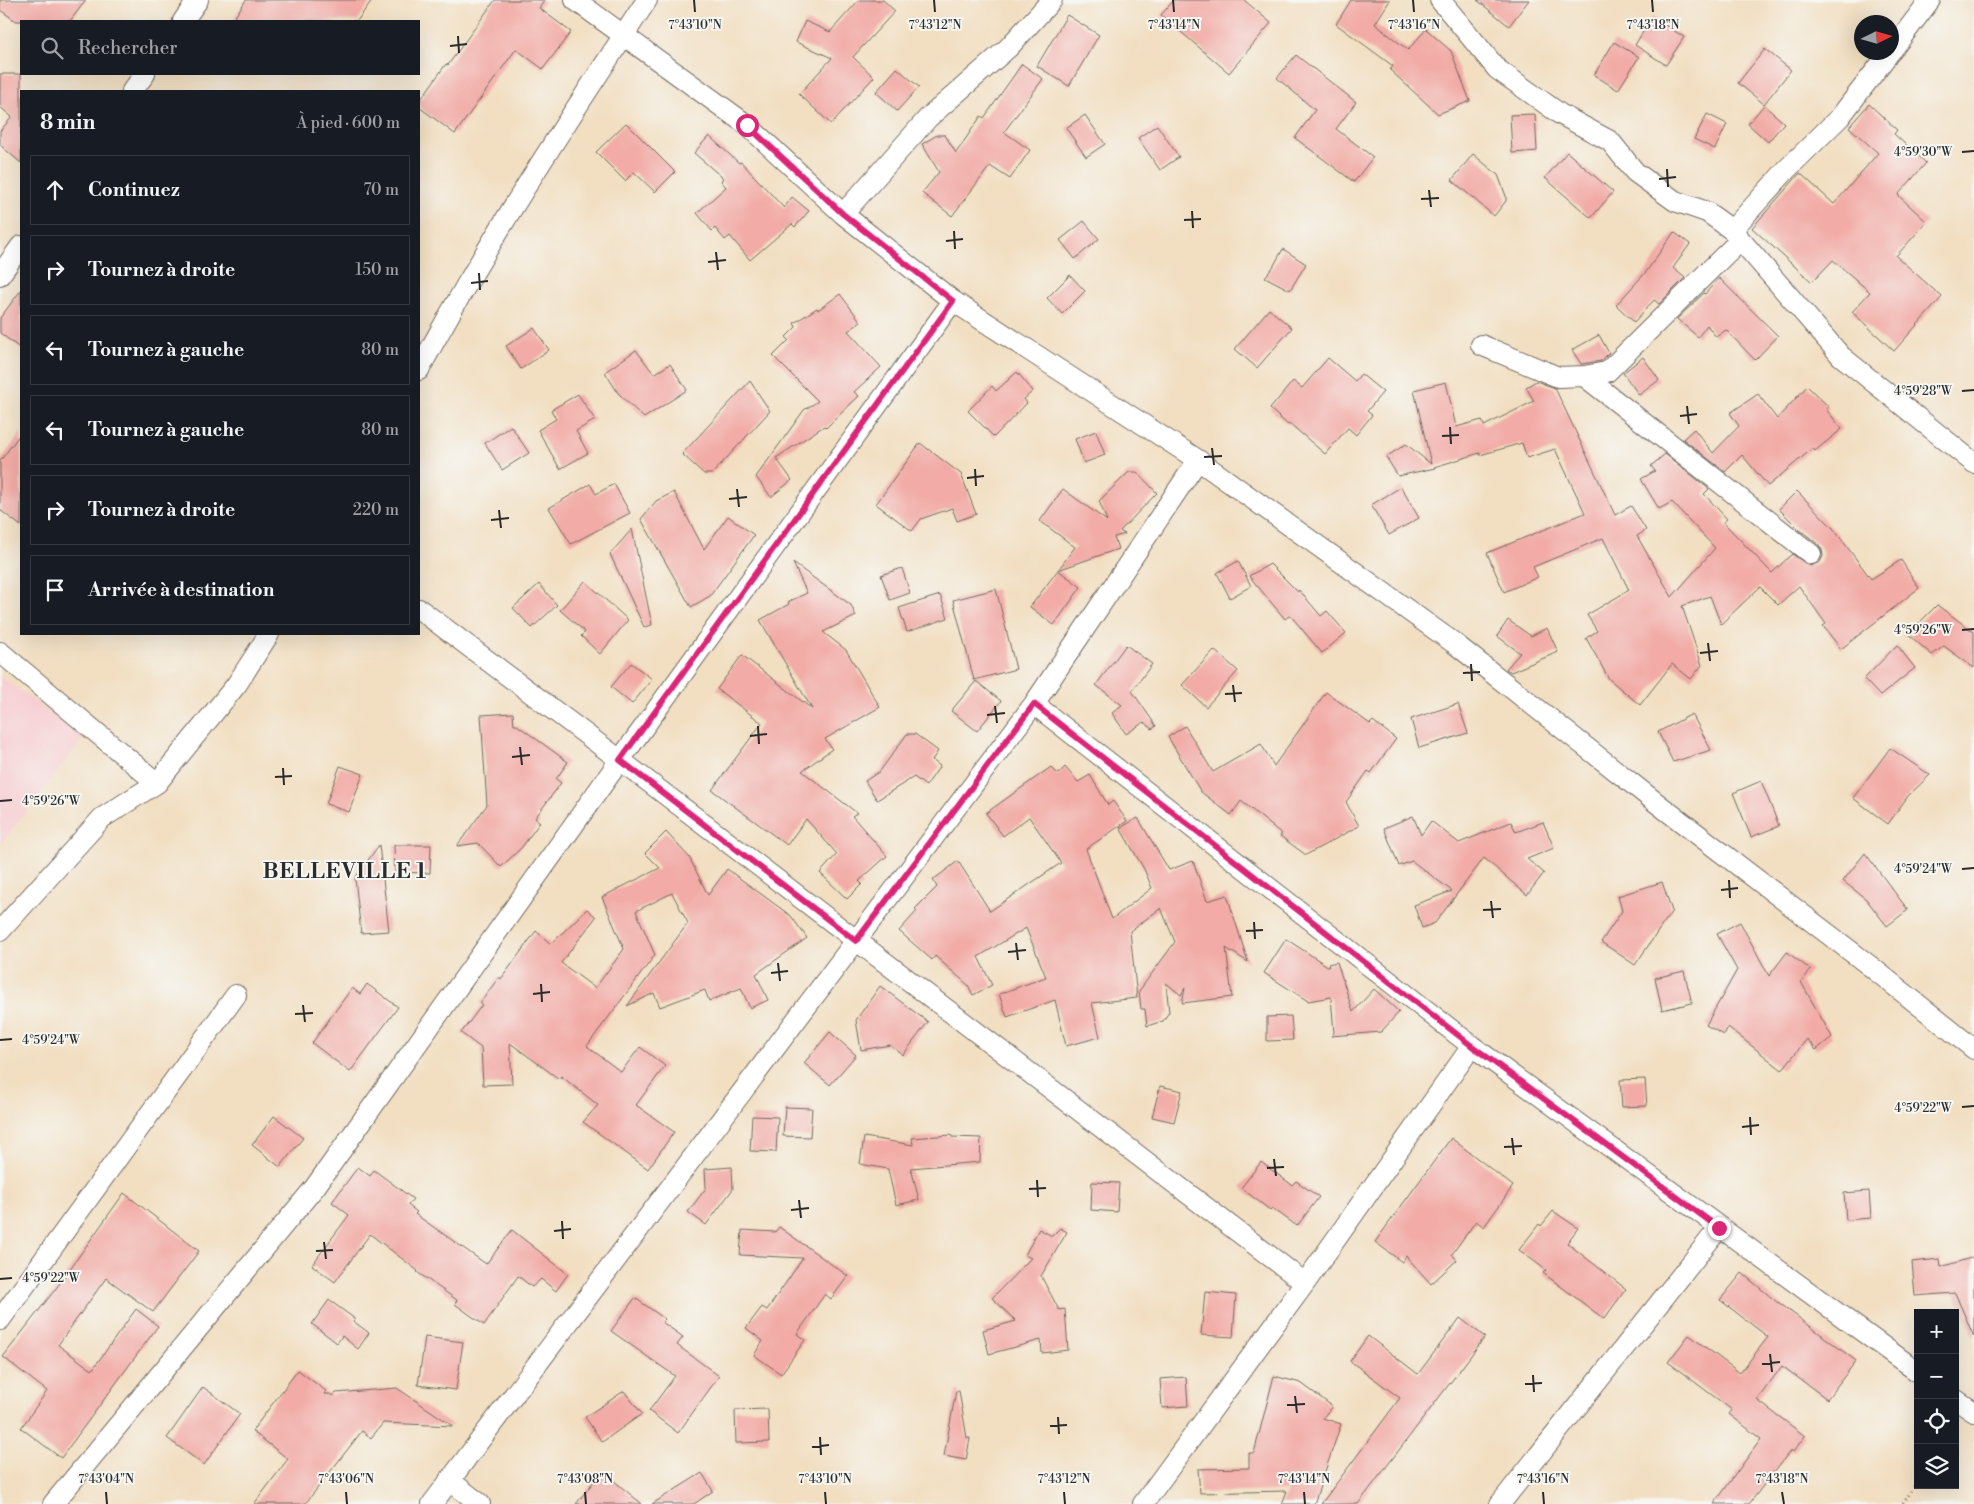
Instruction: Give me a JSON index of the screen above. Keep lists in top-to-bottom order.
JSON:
{
  "districts": ["BELLEVILLE 1"],
  "north": "right",
  "page": {
    "search": "Rechercher",
    "heading": ["8 min", "À pied · 600 m"],
    "list": [
      ["Continuez", "70 m"],
      ["Tournez à droite", "150 m"],
      ["Tournez à gauche", "80 m"],
      ["Tournez à gauche", "80 m"],
      ["Tournez à droite", "220 m"],
      "Arrivée à destination"
    ],
    "map_buttons": ["+", "−"]
  },
  "coordinates": [
    "7°43'10\"N",
    "7°43'12\"N",
    "7°43'14\"N",
    "7°43'16\"N",
    "7°43'18\"N",
    "4°59'30\"W",
    "4°59'28\"W",
    "4°59'26\"W",
    "4°59'24\"W",
    "4°59'22\"W",
    "7°43'04\"N",
    "7°43'06\"N",
    "7°43'08\"N"
  ]
}
